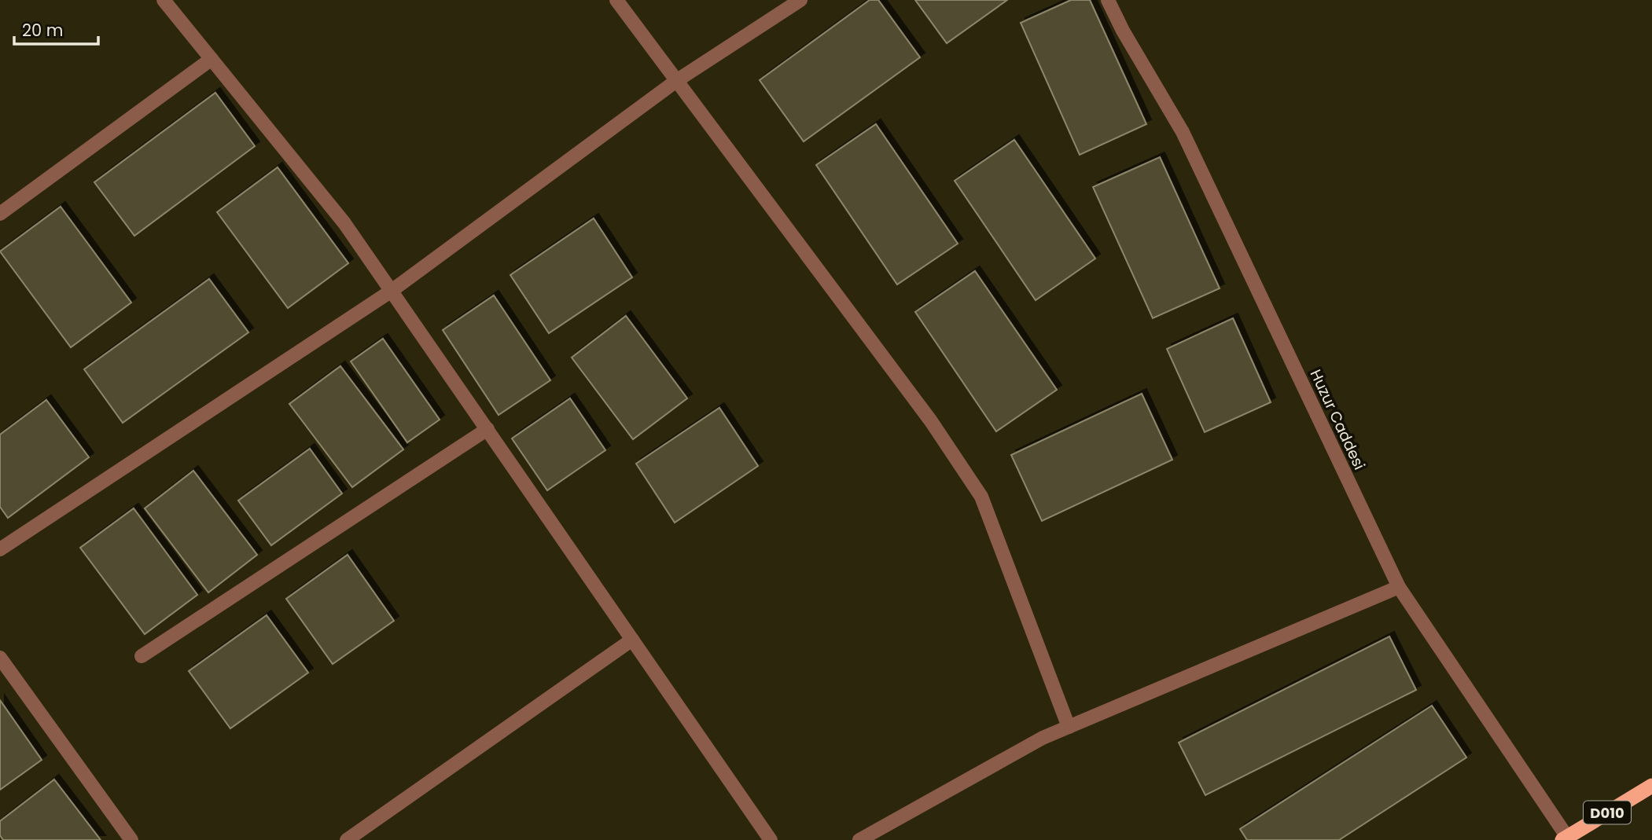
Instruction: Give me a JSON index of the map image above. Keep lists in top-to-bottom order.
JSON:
{
  "streets": {
    "highway": ["D010"],
    "street": ["Huzur Caddesi"]
  },
  "crossings": [
    ["Huzur Caddesi", "D010"]
  ],
  "scale_bar": "20 m"
}
